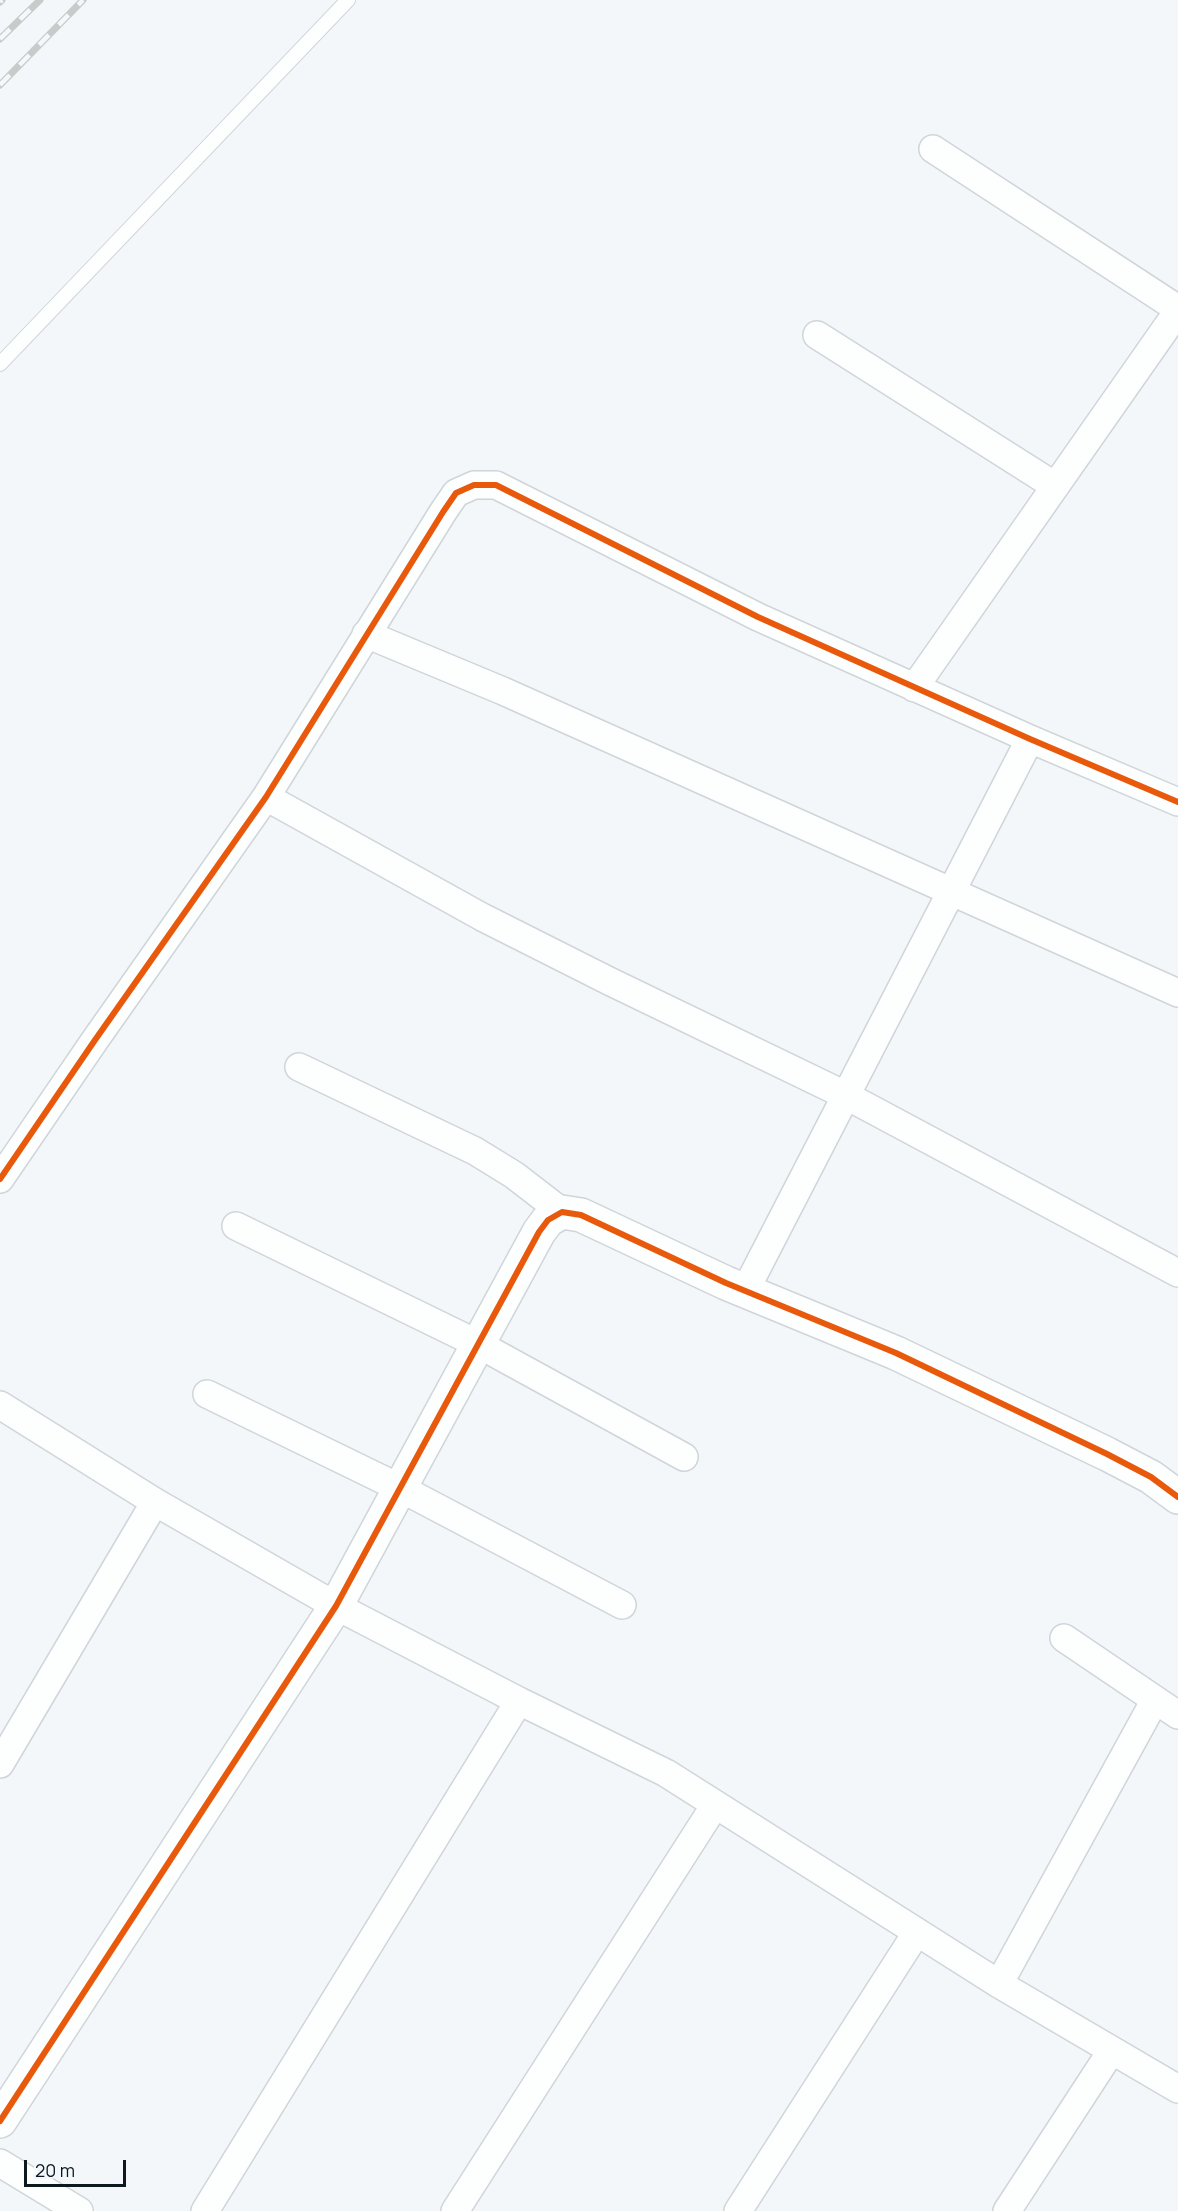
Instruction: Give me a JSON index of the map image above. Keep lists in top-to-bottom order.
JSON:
{
  "scale_bar": "20 m"
}
